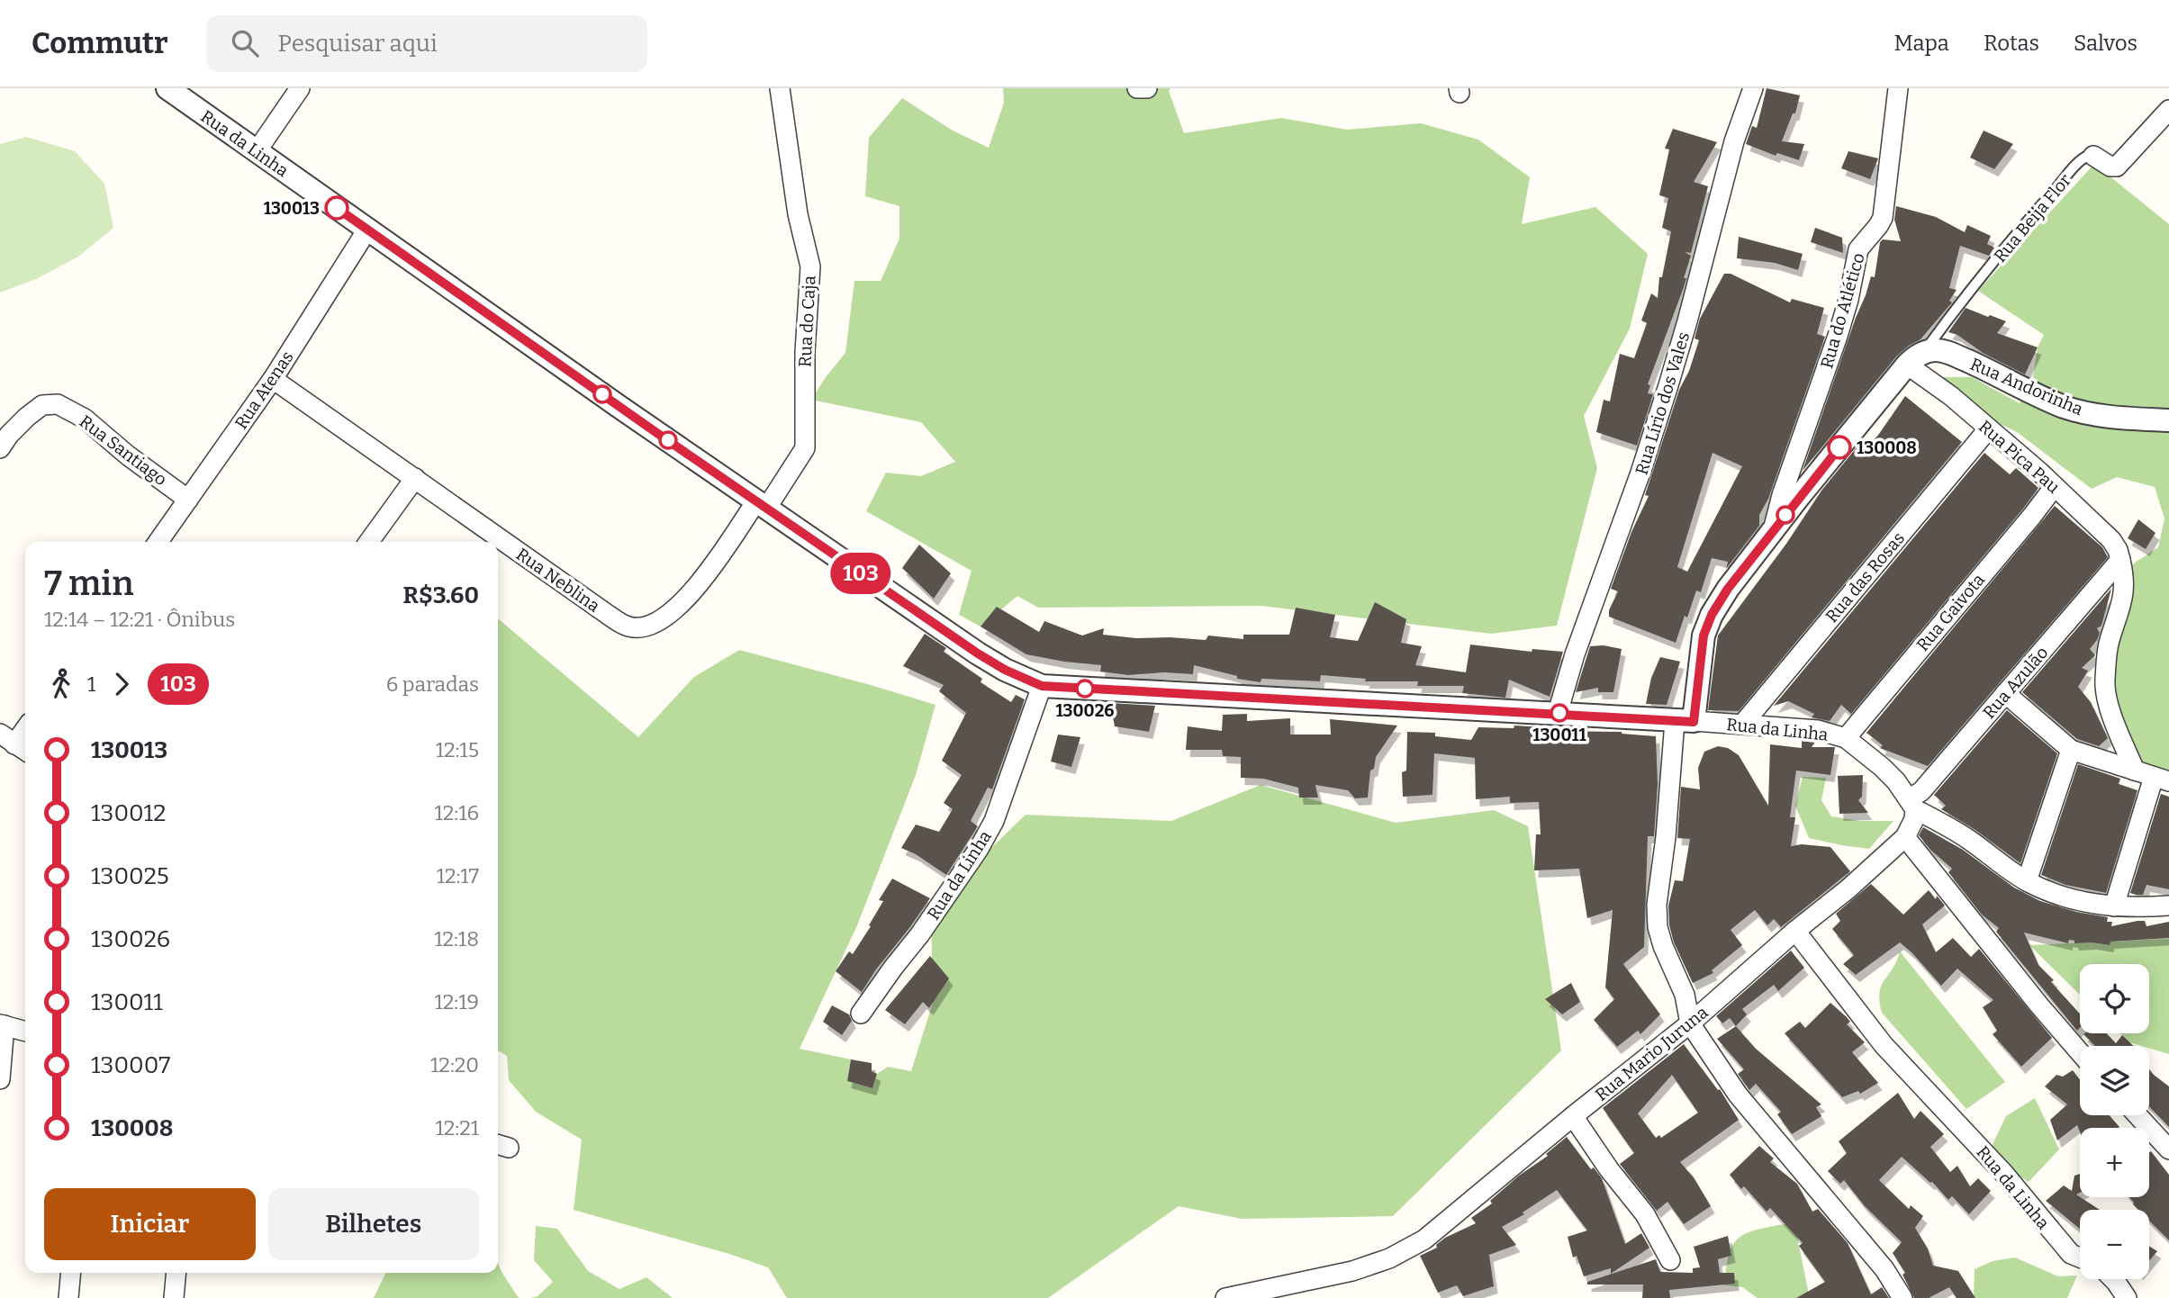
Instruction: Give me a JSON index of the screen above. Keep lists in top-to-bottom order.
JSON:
{
  "streets": {
    "street": [
      "Rua da Linha",
      "Rua Beija Flor",
      "Rua do Atlético",
      "Rua do Caja",
      "Rua Andorinha",
      "Rua Atenas",
      "Rua Lírio dos Vales",
      "Rua Santiago",
      "Rua Pica Pau",
      "Rua das Rosas",
      "Rua Neblina",
      "Rua Gaivota",
      "Rua Azulão",
      "Rua Mario Juruna"
    ]
  },
  "crossings": [
    ["Rua da Linha", "Rua do Caja"],
    ["Rua da Linha", "Rua Atenas"],
    ["Rua da Linha", "Rua Lírio dos Vales"],
    ["Rua da Linha", "Rua das Rosas"],
    ["Rua da Linha", "Rua Neblina"],
    ["Rua da Linha", "Rua Gaivota"],
    ["Rua da Linha", "Rua Azulão"],
    ["Rua da Linha", "Rua Mario Juruna"],
    ["Rua Beija Flor", "Rua Andorinha"],
    ["Rua Beija Flor", "Rua Pica Pau"],
    ["Rua do Caja", "Rua Neblina"],
    ["Rua Andorinha", "Rua Pica Pau"],
    ["Rua Atenas", "Rua Santiago"],
    ["Rua Atenas", "Rua Neblina"],
    ["Rua Pica Pau", "Rua das Rosas"],
    ["Rua Pica Pau", "Rua Gaivota"],
    ["Rua Pica Pau", "Rua Azulão"]
  ],
  "places": [
    "130013",
    "130008",
    "130026",
    "130011"
  ],
  "lines": ["bus line 103"],
  "page": {
    "header": "Commutr",
    "search": "Pesquisar aqui",
    "nav": ["Mapa", "Rotas", "Salvos"],
    "on_map": "103",
    "heading": ["7 min", "12:14 – 12:21 · Ônibus", "R$3.60"],
    "legs": ["1", "103", "6 paradas"],
    "list": [
      {
        "name": "130013",
        "value": "12:15"
      },
      {
        "name": "130012",
        "value": "12:16"
      },
      {
        "name": "130025",
        "value": "12:17"
      },
      {
        "name": "130026",
        "value": "12:18"
      },
      {
        "name": "130011",
        "value": "12:19"
      },
      {
        "name": "130007",
        "value": "12:20"
      },
      {
        "name": "130008",
        "value": "12:21"
      }
    ],
    "map_buttons": ["+", "−"],
    "buttons": ["Iniciar", "Bilhetes"]
  }
}
